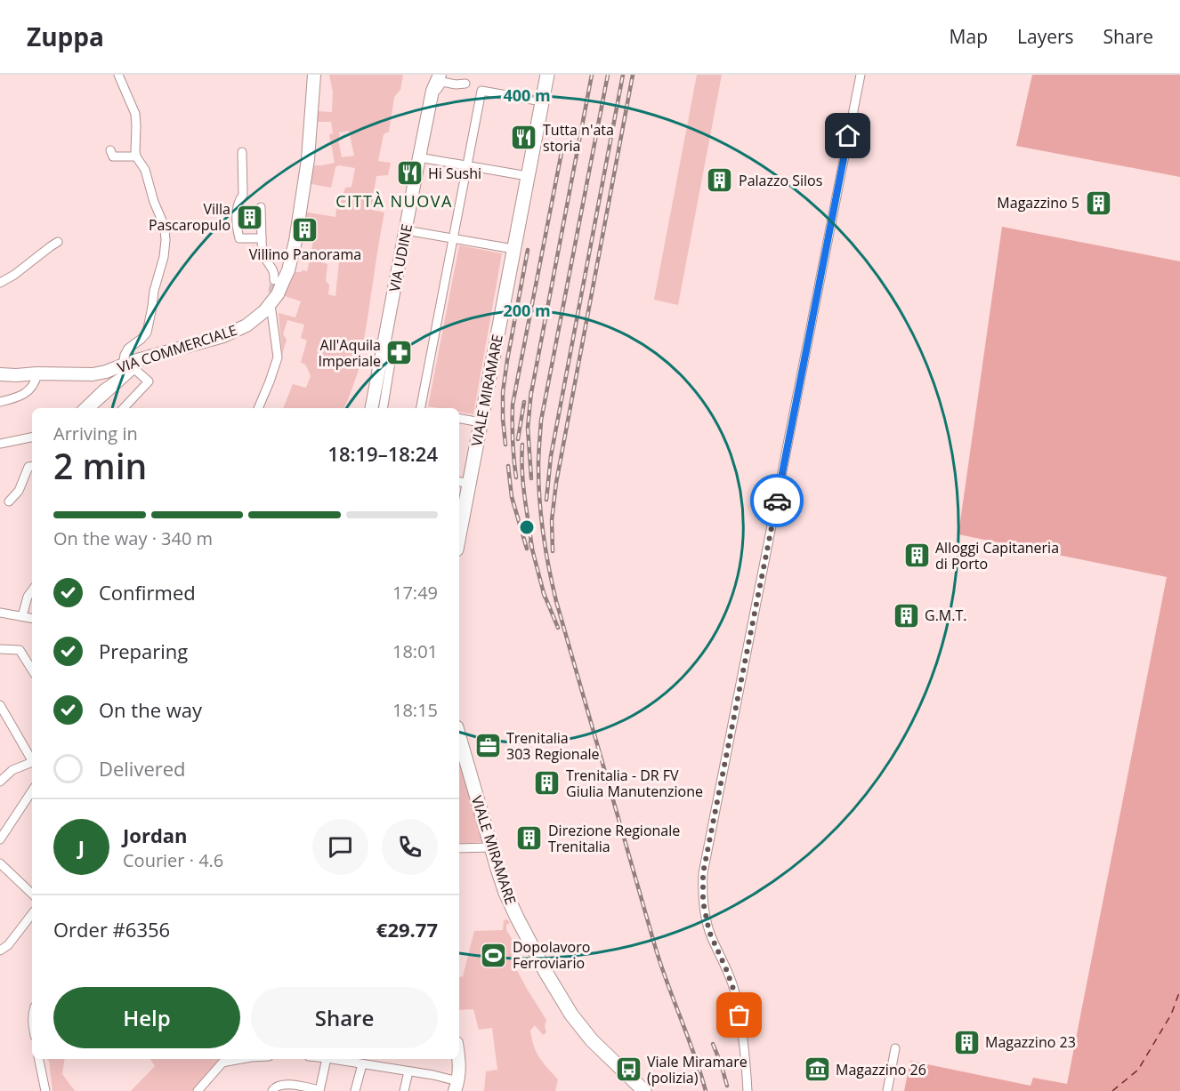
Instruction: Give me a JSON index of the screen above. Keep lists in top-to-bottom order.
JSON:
{
  "streets": {
    "main road": ["VIA UDINE", "VIA COMMERCIALE", "VIALE MIRAMARE"]
  },
  "districts": ["CITTÀ NUOVA"],
  "places": {
    "restaurant": ["Tutta n'ata storia", "Hi Sushi"],
    "building": [
      "Palazzo Silos",
      "Magazzino 5",
      "Villa Pascaropulo",
      "Villino Panorama",
      "Alloggi Capitaneria di Porto",
      "G.M.T.",
      "Trenitalia - DR FV Giulia Manutenzione",
      "Direzione Regionale Trenitalia",
      "Magazzino 23"
    ],
    "pharmacy": ["All'Aquila Imperiale"],
    "office": ["Trenitalia 303 Regionale"],
    "sports": ["Dopolavoro Ferroviario"],
    "bus stop": ["Viale Miramare (polizia)"],
    "museum": ["Magazzino 26"]
  },
  "page": {
    "header": "Zuppa",
    "nav": ["Map", "Layers", "Share"],
    "heading": ["2 min", "Arriving in", "18:19–18:24"],
    "panel": [
      "Jordan",
      "Courier · 4.6",
      "Order #6356",
      "€29.77"
    ],
    "bar": "On the way · 340 m",
    "list": [
      ["Confirmed", "17:49"],
      ["Preparing", "18:01"],
      ["On the way", "18:15"],
      "Delivered"
    ],
    "round": "J",
    "buttons": ["Help", "Share"]
  },
  "rings": ["400 m", "200 m"]
}
